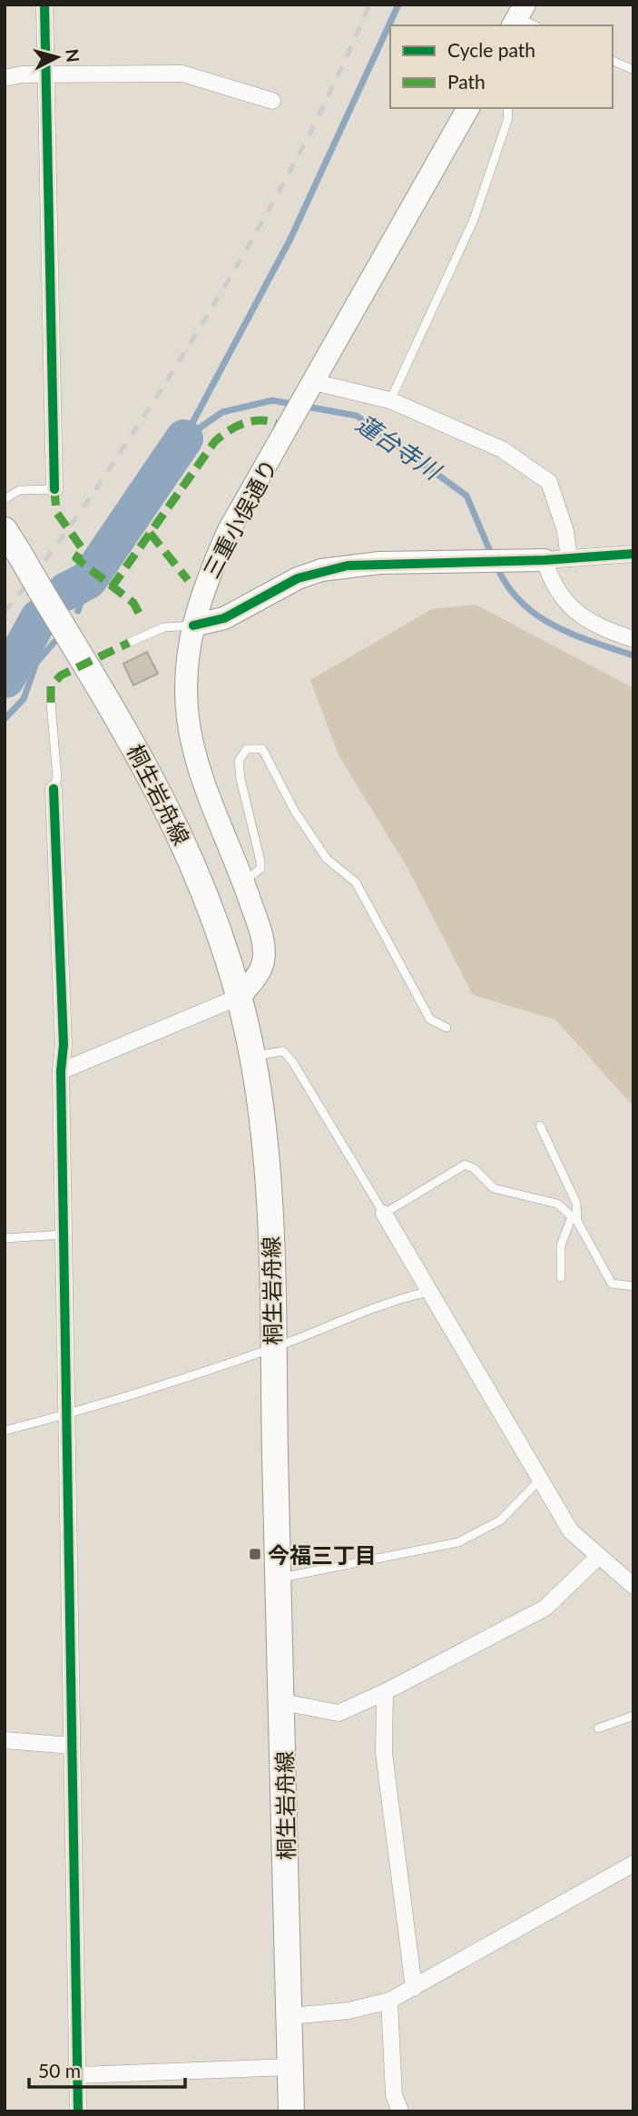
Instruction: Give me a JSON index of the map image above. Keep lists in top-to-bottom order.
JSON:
{
  "streets": {
    "main road": ["三重小俣通り", "桐生岩舟線"]
  },
  "crossings": [
    ["三重小俣通り", "桐生岩舟線"]
  ],
  "water": ["蓮台寺川"],
  "places": {
    "transit": ["今福三丁目"]
  },
  "legend": ["Cycle path", "Path"],
  "scale_bar": "50 m",
  "north": "right"
}
